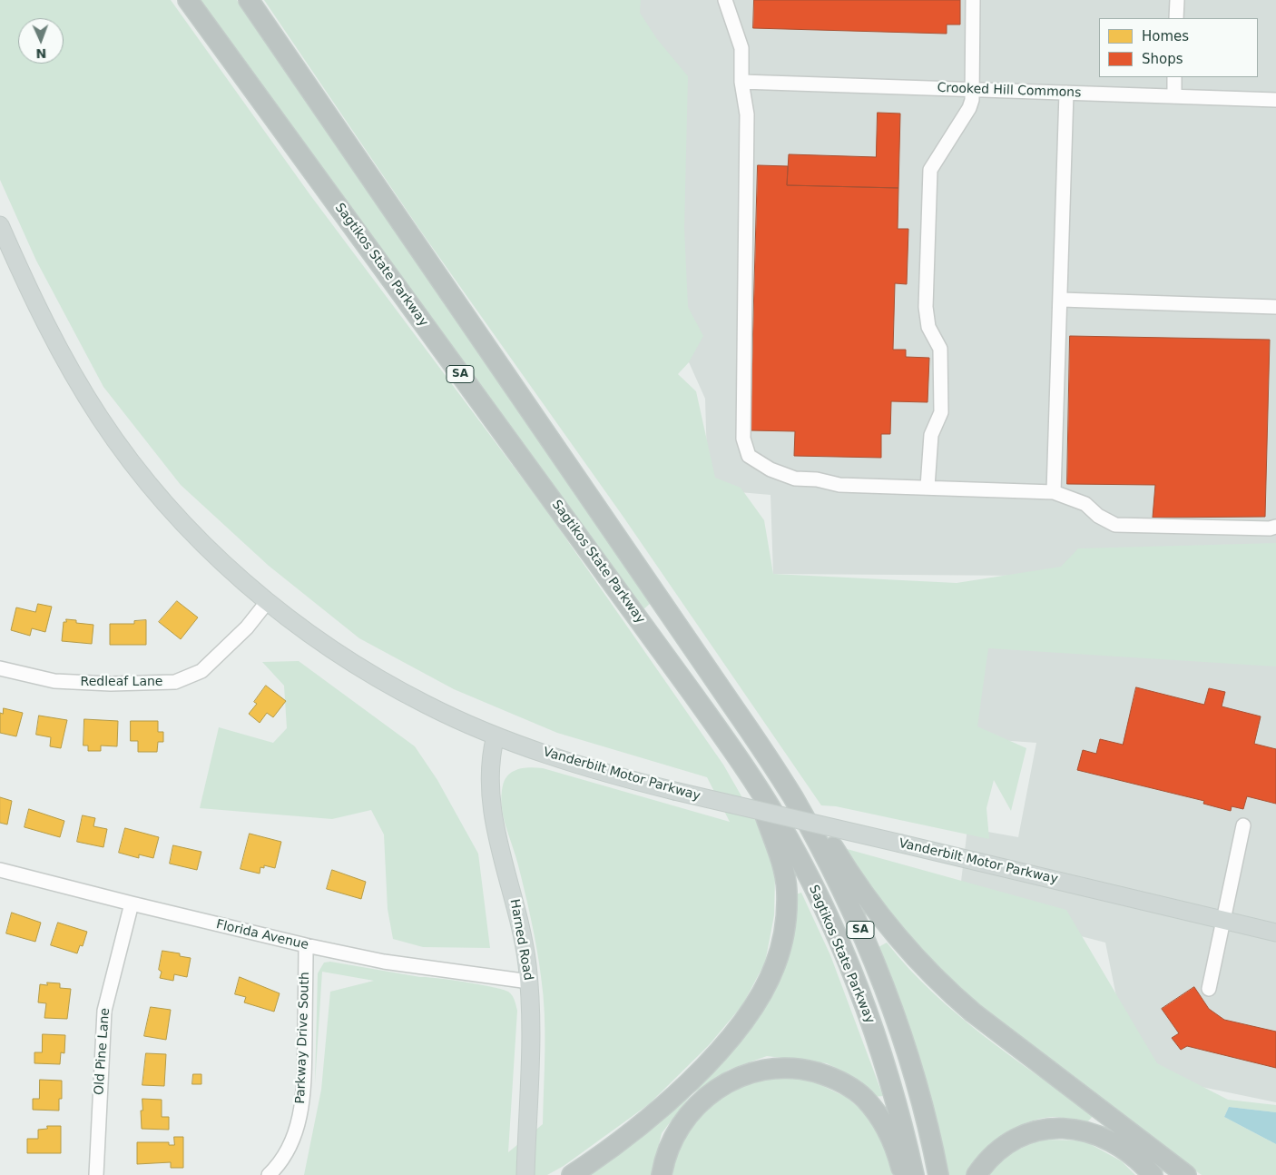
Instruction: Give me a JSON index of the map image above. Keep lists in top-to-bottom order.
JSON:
{
  "streets": {
    "highway": ["Sagtikos State Parkway", "SA"],
    "main road": ["Vanderbilt Motor Parkway", "Harned Road"],
    "street": [
      "Crooked Hill Commons",
      "Redleaf Lane",
      "Florida Avenue",
      "Parkway Drive South",
      "Old Pine Lane"
    ]
  },
  "crossings": [
    ["Redleaf Lane", "Vanderbilt Motor Parkway"],
    ["Vanderbilt Motor Parkway", "Harned Road"],
    ["Florida Avenue", "Harned Road"],
    ["Florida Avenue", "Parkway Drive South"],
    ["Florida Avenue", "Old Pine Lane"]
  ],
  "legend": ["Homes", "Shops"],
  "north": "bottom"
}
